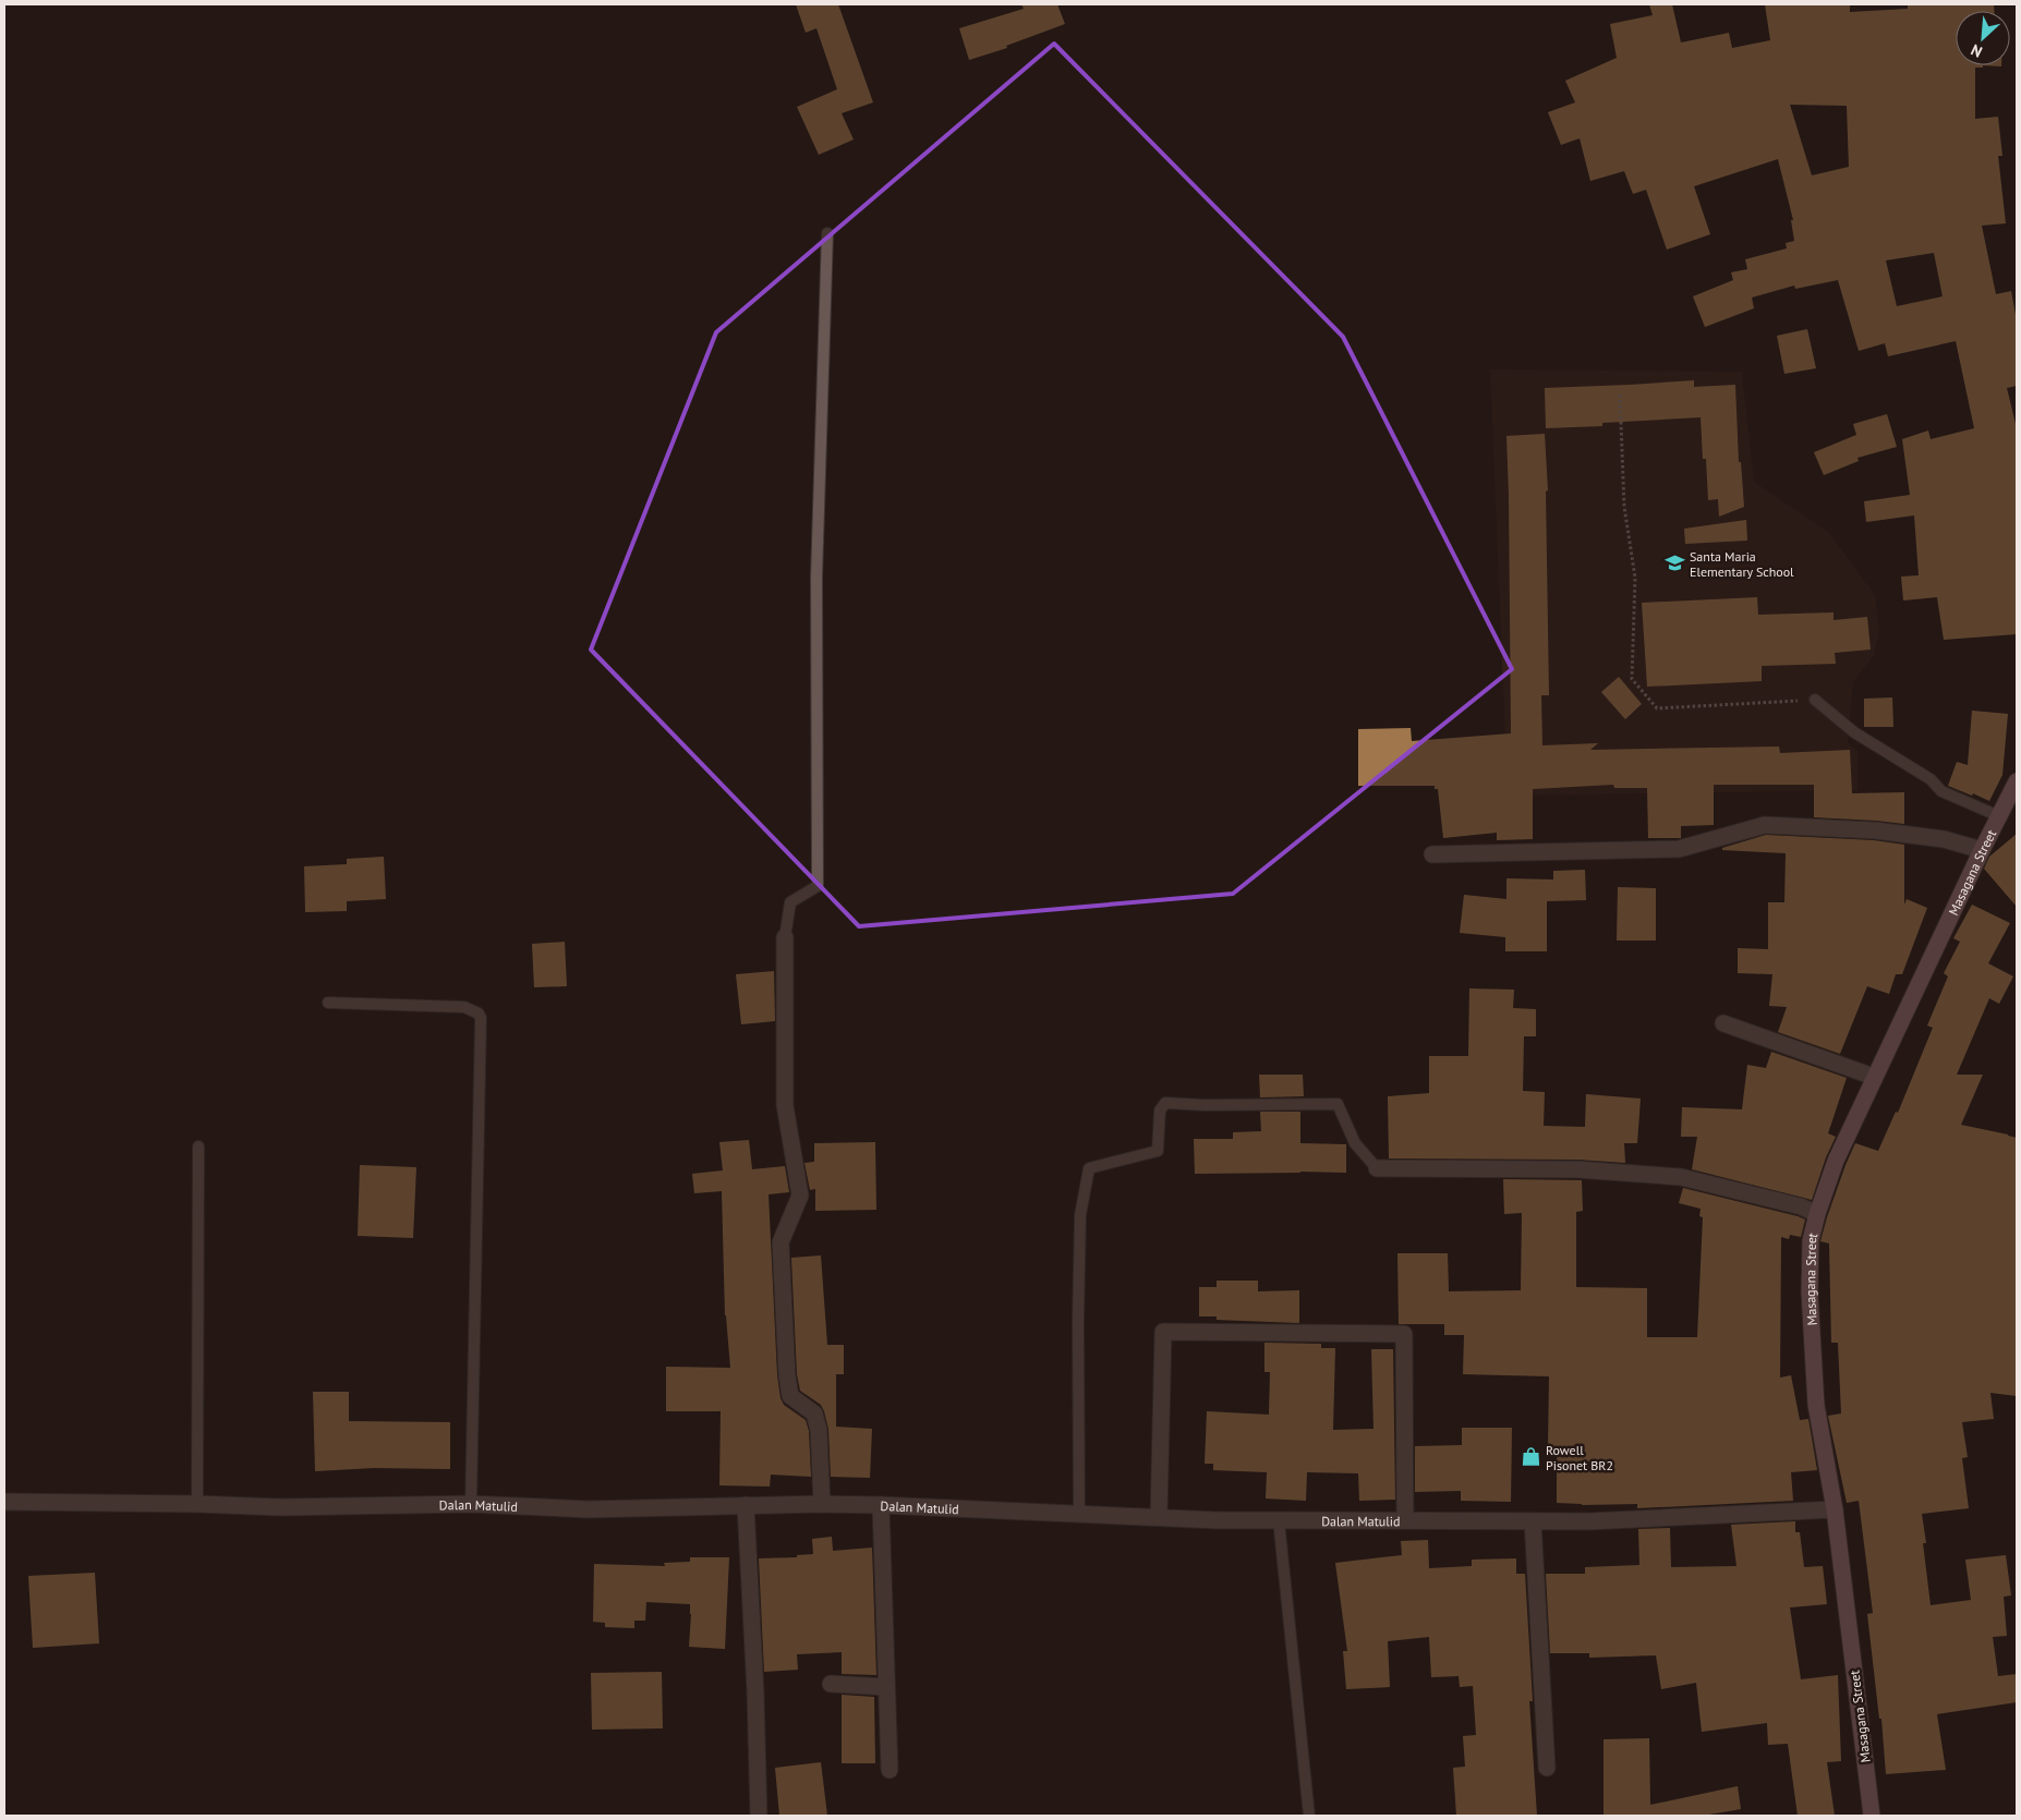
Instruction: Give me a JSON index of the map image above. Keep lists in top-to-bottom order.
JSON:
{
  "streets": {
    "street": ["Masagana Street", "Dalan Matulid"]
  },
  "crossings": [
    ["Masagana Street", "Dalan Matulid"]
  ],
  "places": {
    "school or university": ["Santa Maria Elementary School"],
    "shop": ["Rowell Pisonet BR2"]
  },
  "north": "bottom left"
}
